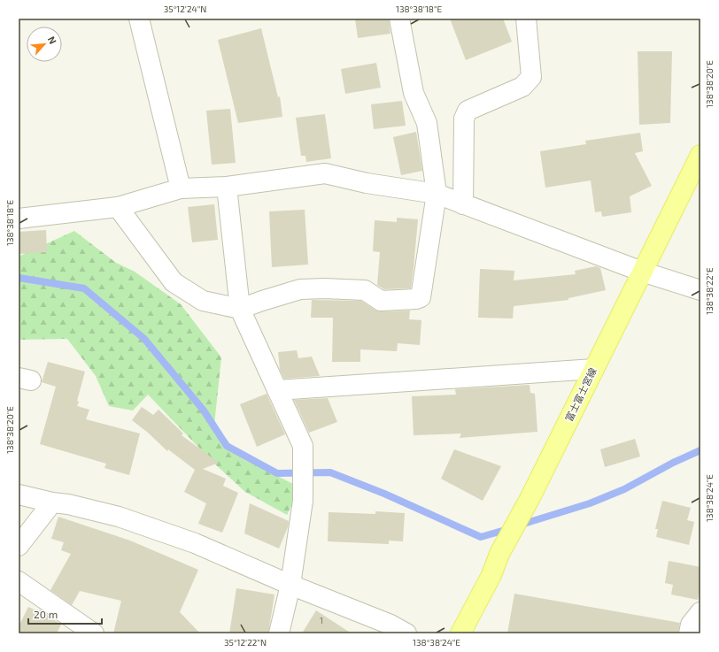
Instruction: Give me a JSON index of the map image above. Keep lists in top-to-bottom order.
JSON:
{
  "streets": {
    "main road": ["富士富士宮線"]
  },
  "house_numbers": ["1"],
  "scale_bar": "20 m",
  "north": "top right",
  "coordinates": [
    "35°12'24\"N",
    "138°38'18\"E",
    "138°38'20\"E",
    "138°38'22\"E",
    "138°38'24\"E",
    "35°12'22\"N"
  ]
}
